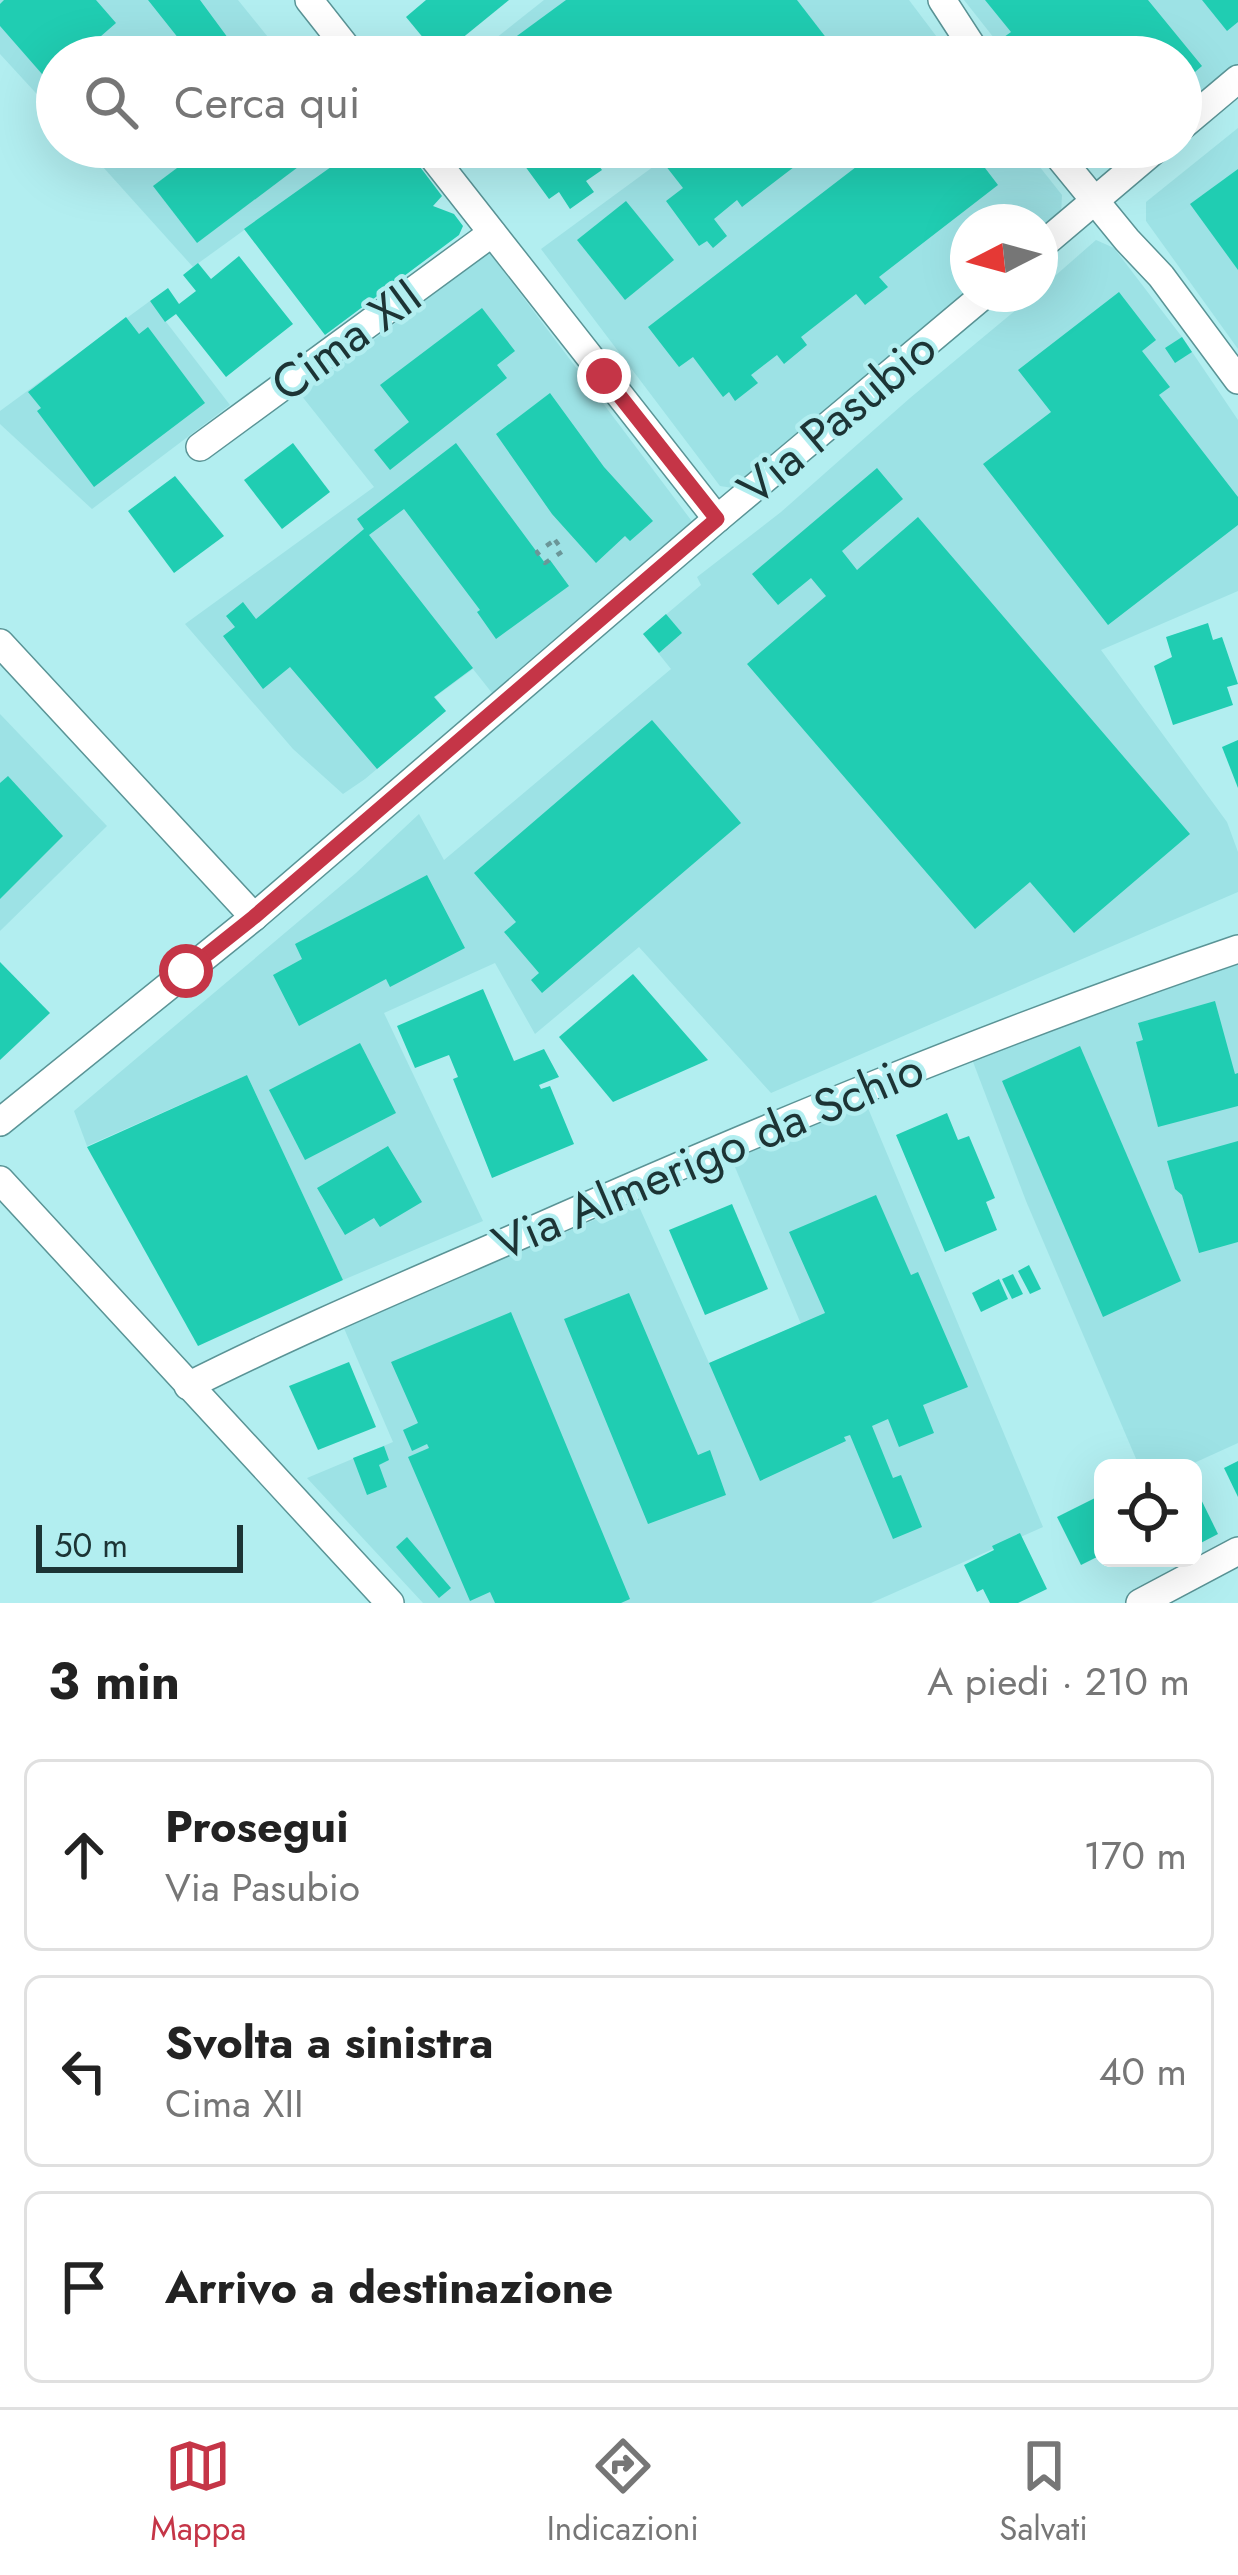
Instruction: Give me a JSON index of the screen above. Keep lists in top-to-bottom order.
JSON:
{
  "streets": {
    "street": ["Cima XII", "Via Pasubio", "Via Almerigo da Schio"]
  },
  "scale_bar": "50 m",
  "north": "left",
  "page": {
    "search": "Cerca qui",
    "scale": "50 m",
    "heading": ["3 min", "A piedi · 210 m"],
    "list": [
      ["Prosegui", "Via Pasubio", "170 m"],
      ["Svolta a sinistra", "Cima XII", "40 m"],
      "Arrivo a destinazione"
    ],
    "nav": ["Mappa", "Indicazioni", "Salvati"]
  }
}
